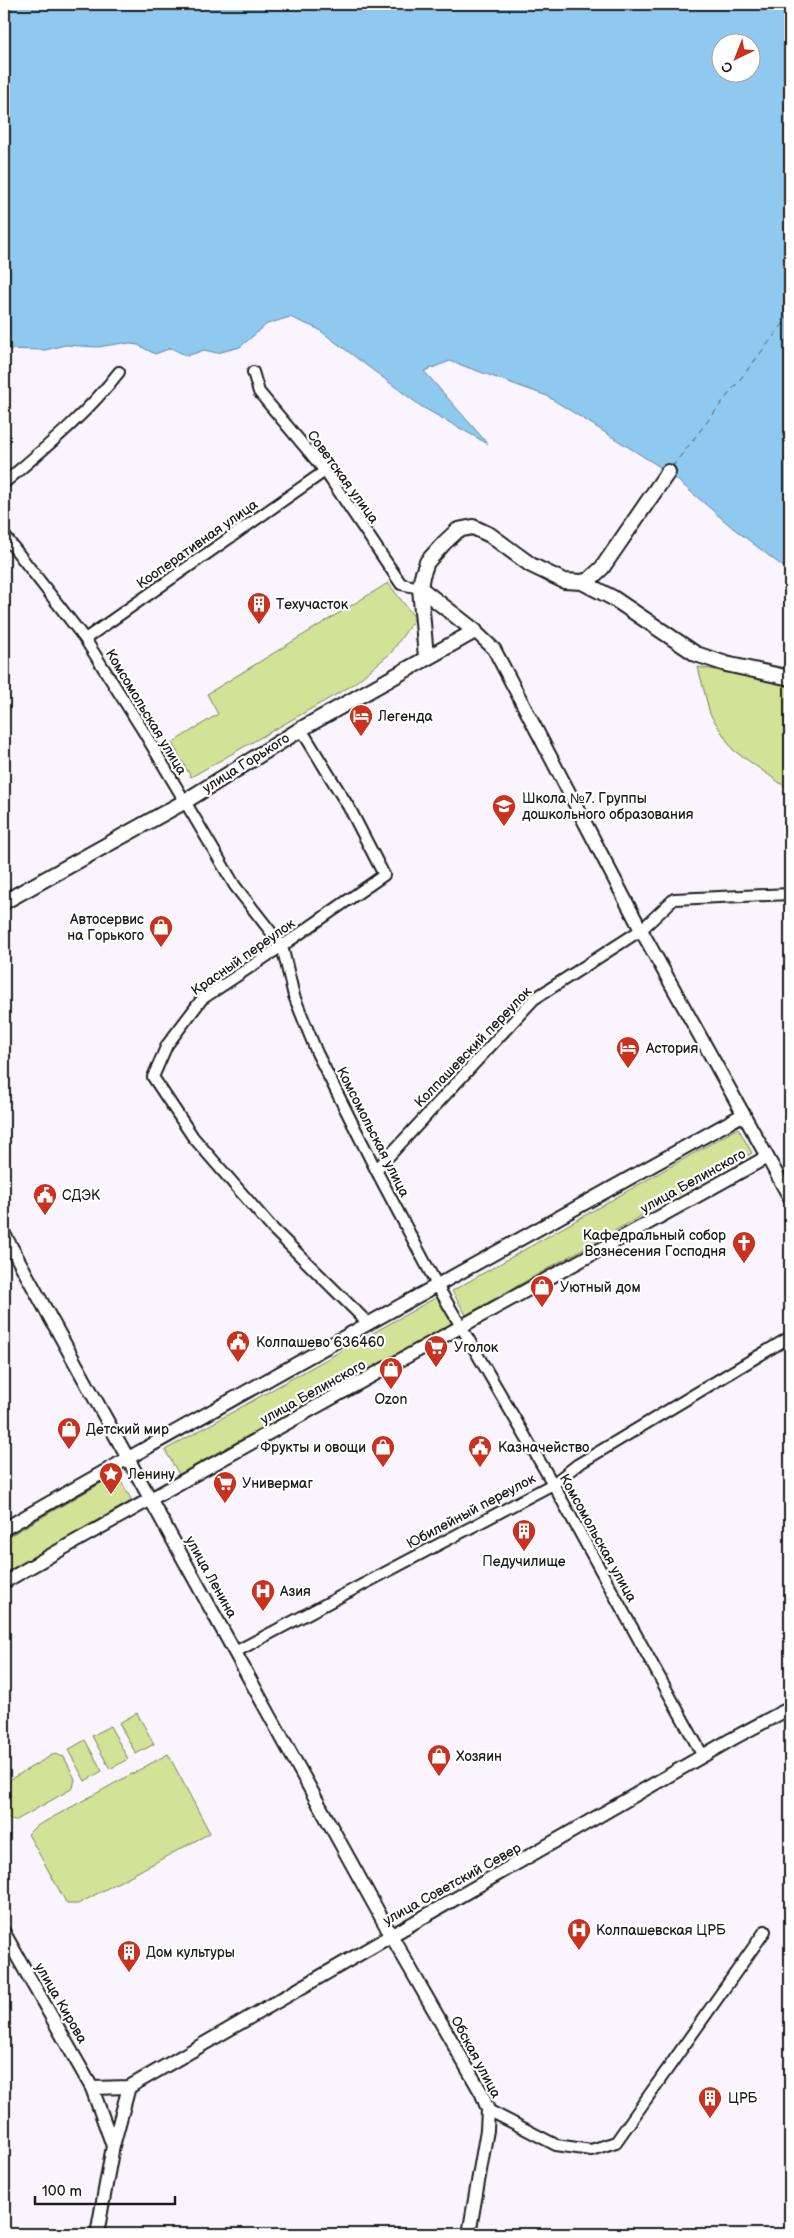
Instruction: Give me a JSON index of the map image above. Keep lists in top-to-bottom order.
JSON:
{
  "streets": {
    "main road": ["улица Горького"],
    "street": [
      "Советская улица",
      "Кооперативная улица",
      "Комсомольская улица",
      "Красный переулок",
      "Колпашевский переулок",
      "улица Белинского",
      "Юбилейный переулок",
      "улица Ленина",
      "улица Советский Север",
      "улица Кирова",
      "Обская улица"
    ]
  },
  "crossings": [
    ["Советская улица", "Кооперативная улица"],
    ["Кооперативная улица", "Комсомольская улица"],
    ["Комсомольская улица", "улица Горького"],
    ["Комсомольская улица", "Красный переулок"],
    ["Комсомольская улица", "Колпашевский переулок"],
    ["Комсомольская улица", "улица Белинского"],
    ["Комсомольская улица", "Юбилейный переулок"],
    ["Комсомольская улица", "улица Советский Север"],
    ["улица Горького", "Красный переулок"],
    ["улица Белинского", "улица Ленина"],
    ["Юбилейный переулок", "улица Ленина"],
    ["улица Ленина", "улица Советский Север"],
    ["улица Ленина", "Обская улица"],
    ["улица Советский Север", "Обская улица"]
  ],
  "places": {
    "building": [
      "Техучасток",
      "Педучилище",
      "Дом культуры",
      "ЦРБ"
    ],
    "hotel": ["Легенда", "Астория"],
    "school or university": ["Школа №7. Группы дошкольного образования"],
    "shop": [
      "Автосервис на Горького",
      "Уютный дом",
      "Ozon",
      "Детский мир",
      "Фрукты и овощи",
      "Хозяин"
    ],
    "public building": ["СДЭК", "Колпашево 636460", "Казначейство"],
    "church": ["Кафедральный собор Вознесения Господня"],
    "supermarket": ["Уголок", "Универмаг"],
    "place": ["Ленину"],
    "hospital": ["Азия", "Колпашевская ЦРБ"]
  },
  "scale_bar": "100 m",
  "north": "bottom left"
}
